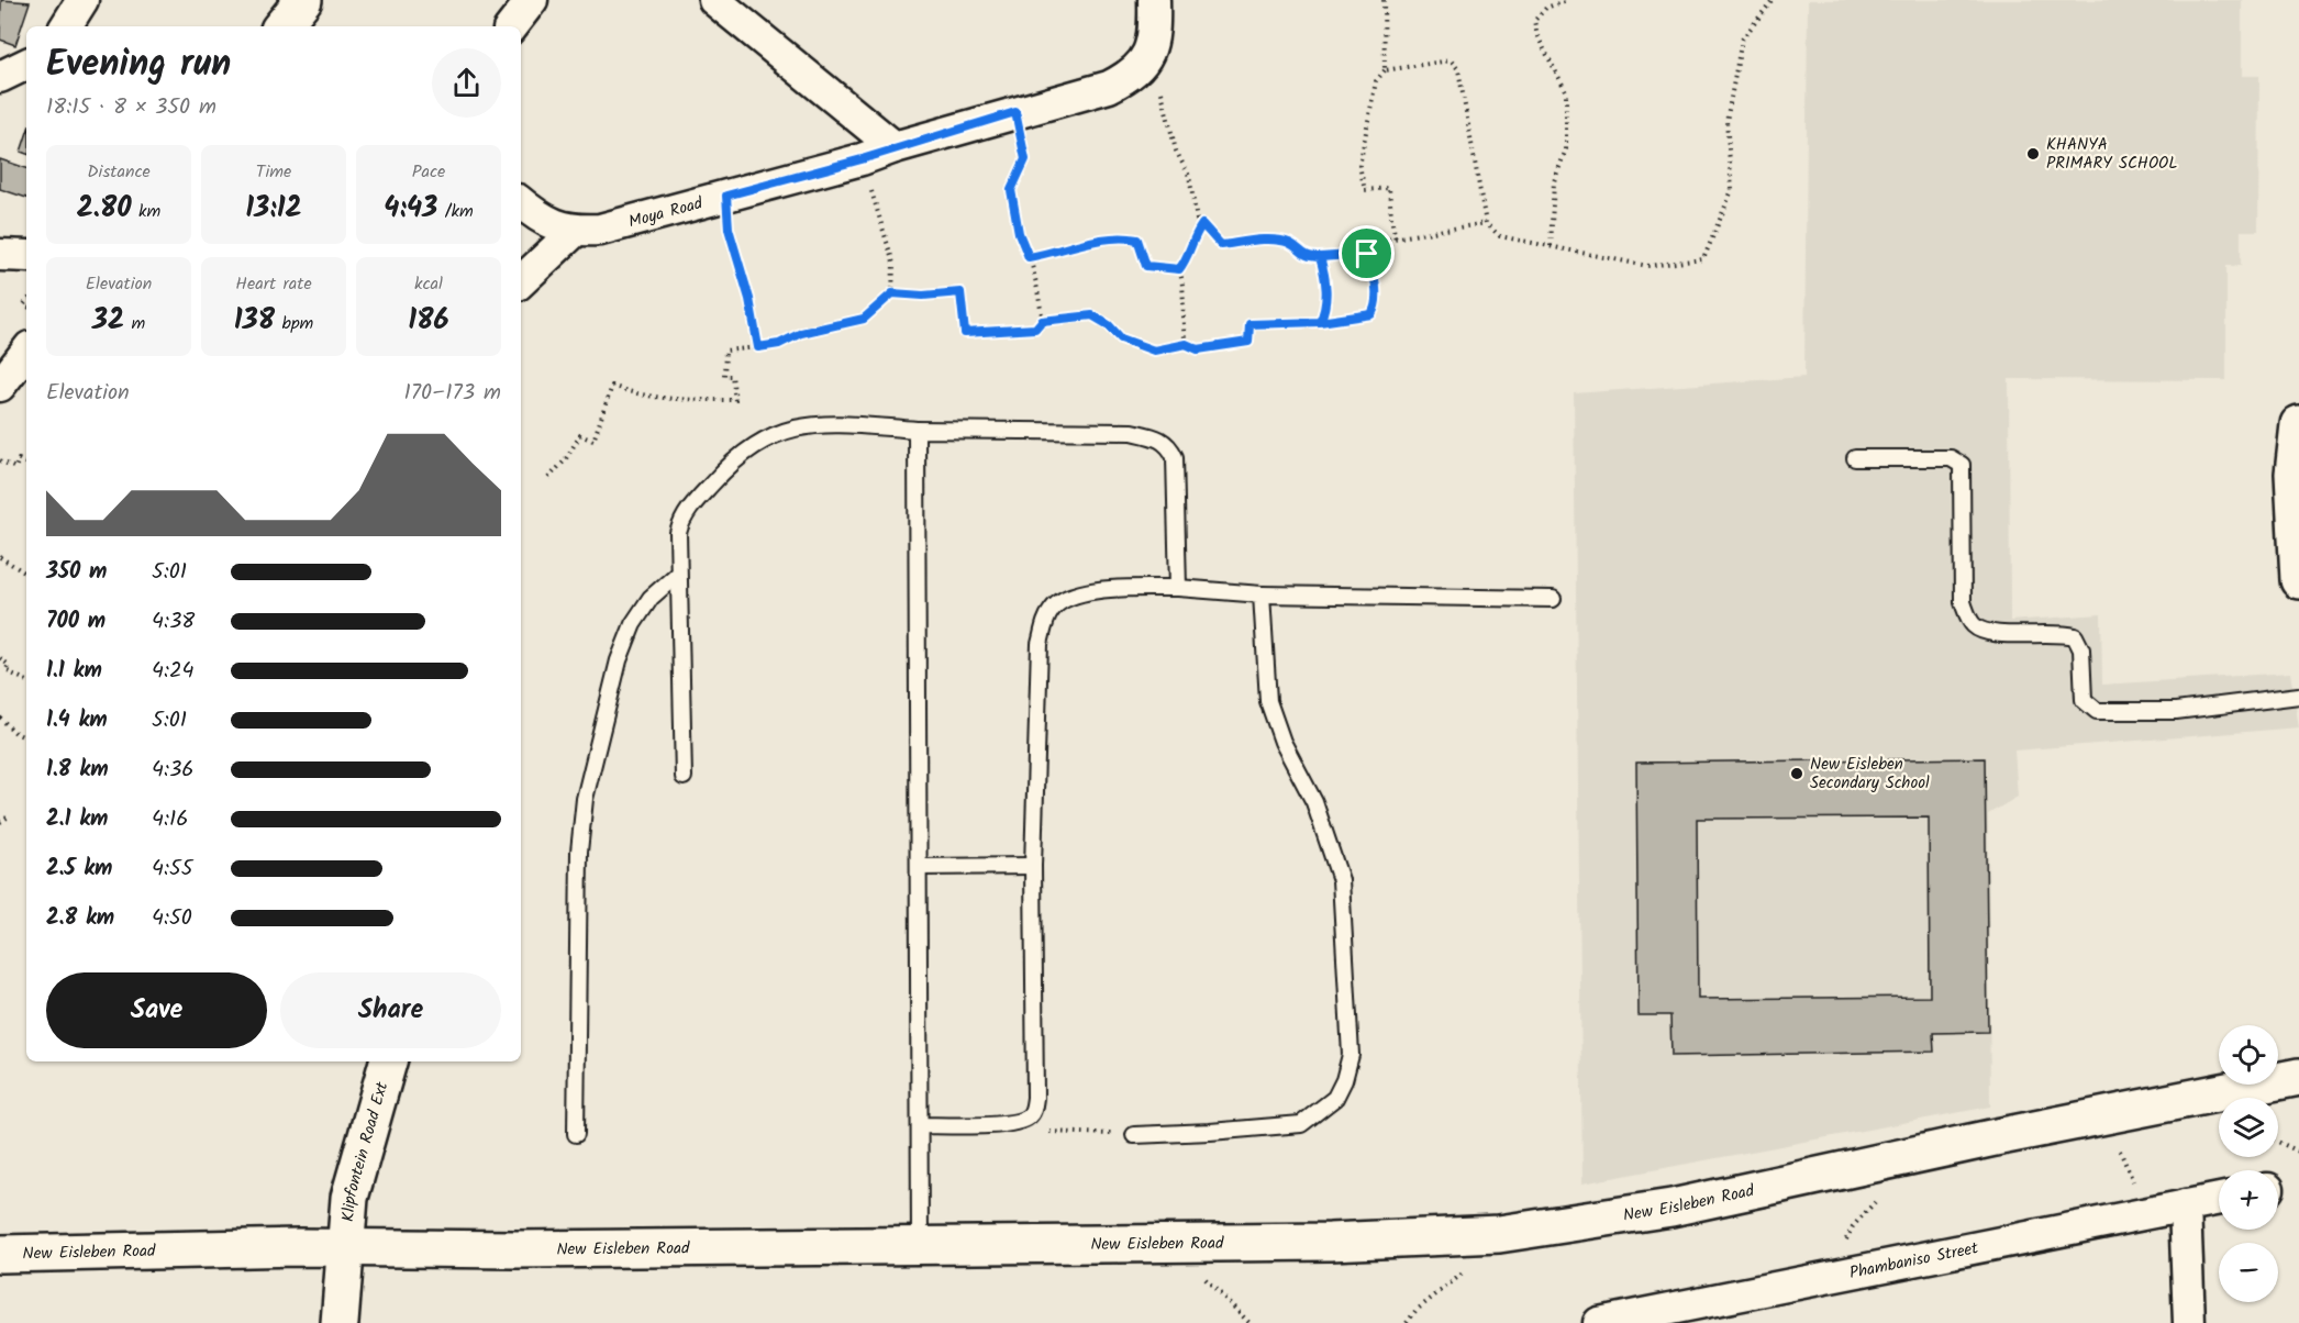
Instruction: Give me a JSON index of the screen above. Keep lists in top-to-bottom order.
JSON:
{
  "streets": {
    "main road": ["Klipfontein Road Ext", "New Eisleben Road"],
    "street": ["Moya Road", "Phambaniso Street"]
  },
  "crossings": [
    ["Klipfontein Road Ext", "New Eisleben Road"]
  ],
  "places": ["KHANYA PRIMARY SCHOOL", "New Eisleben Secondary School"],
  "page": {
    "heading": ["Evening run", "18:15 · 8 × 350 m"],
    "stats": [
      ["Distance", "2.80 km"],
      ["Time", "13:12"],
      ["Pace", "4:43 /km"],
      ["Elevation", "32 m"],
      ["Heart rate", "138 bpm"],
      ["kcal", "186"]
    ],
    "chart": ["Elevation", "170–173 m"],
    "list": [
      {
        "name": "350 m",
        "note": "5:01"
      },
      {
        "name": "700 m",
        "note": "4:38"
      },
      {
        "name": "1.1 km",
        "note": "4:24"
      },
      {
        "name": "1.4 km",
        "note": "5:01"
      },
      {
        "name": "1.8 km",
        "note": "4:36"
      },
      {
        "name": "2.1 km",
        "note": "4:16"
      },
      {
        "name": "2.5 km",
        "note": "4:55"
      },
      {
        "name": "2.8 km",
        "note": "4:50"
      }
    ],
    "buttons": ["Save", "Share"],
    "map_buttons": ["+", "−"]
  }
}
